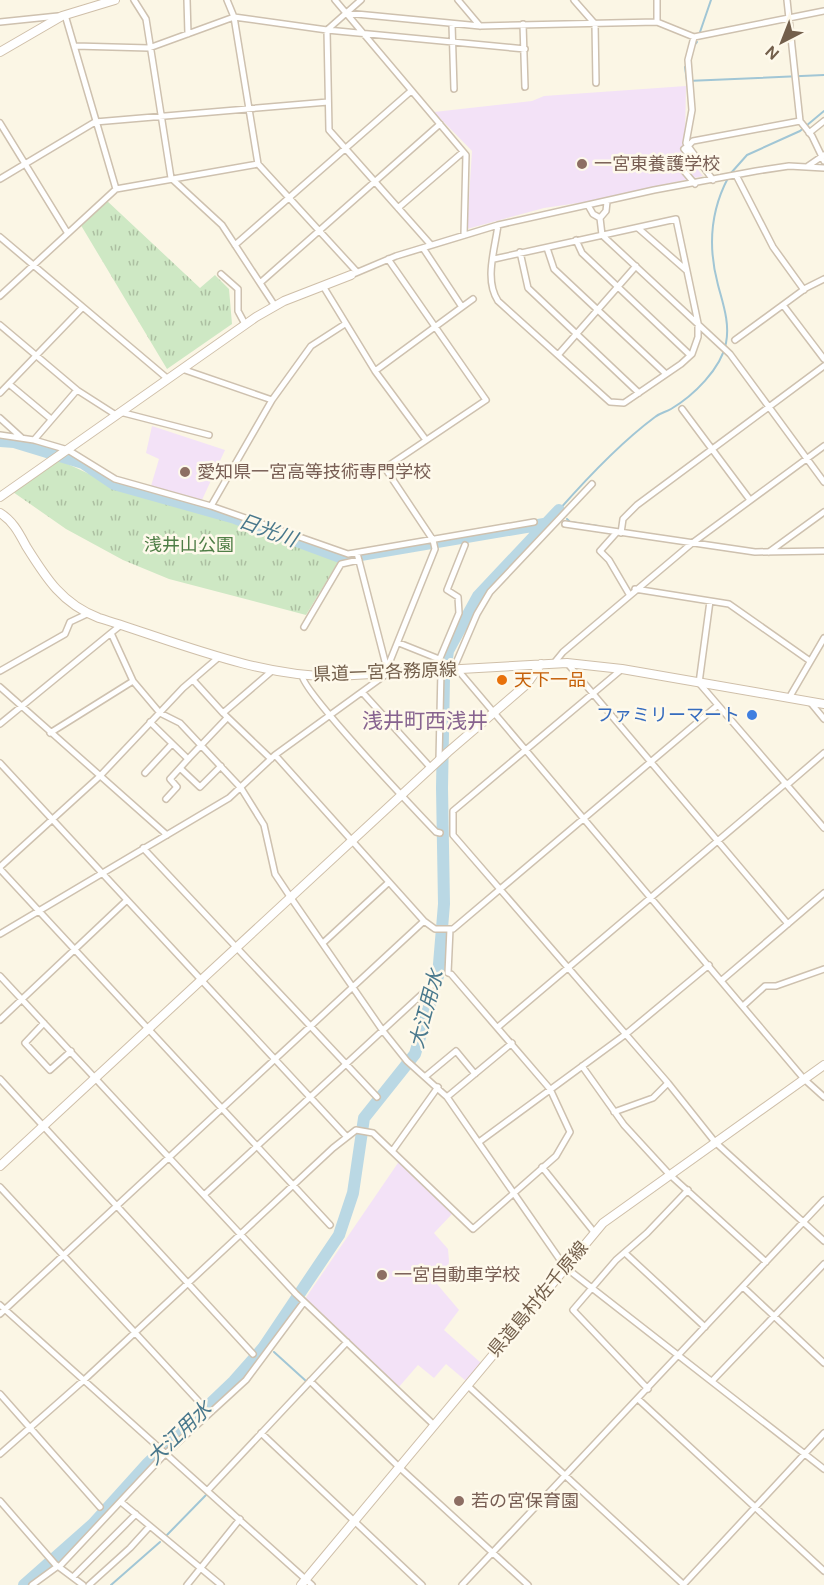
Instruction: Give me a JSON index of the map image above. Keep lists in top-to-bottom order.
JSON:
{
  "streets": {
    "main road": ["県道一宮各務原線", "県道島村佐千原線"]
  },
  "districts": ["浅井町西浅井"],
  "water": ["日光川", "大江用水"],
  "parks": ["浅井山公園"],
  "places": [
    "一宮東養護学校",
    "愛知県一宮高等技術専門学校",
    "天下一品",
    "ファミリーマート",
    "一宮自動車学校",
    "若の宮保育園"
  ],
  "north": "bottom left"
}
